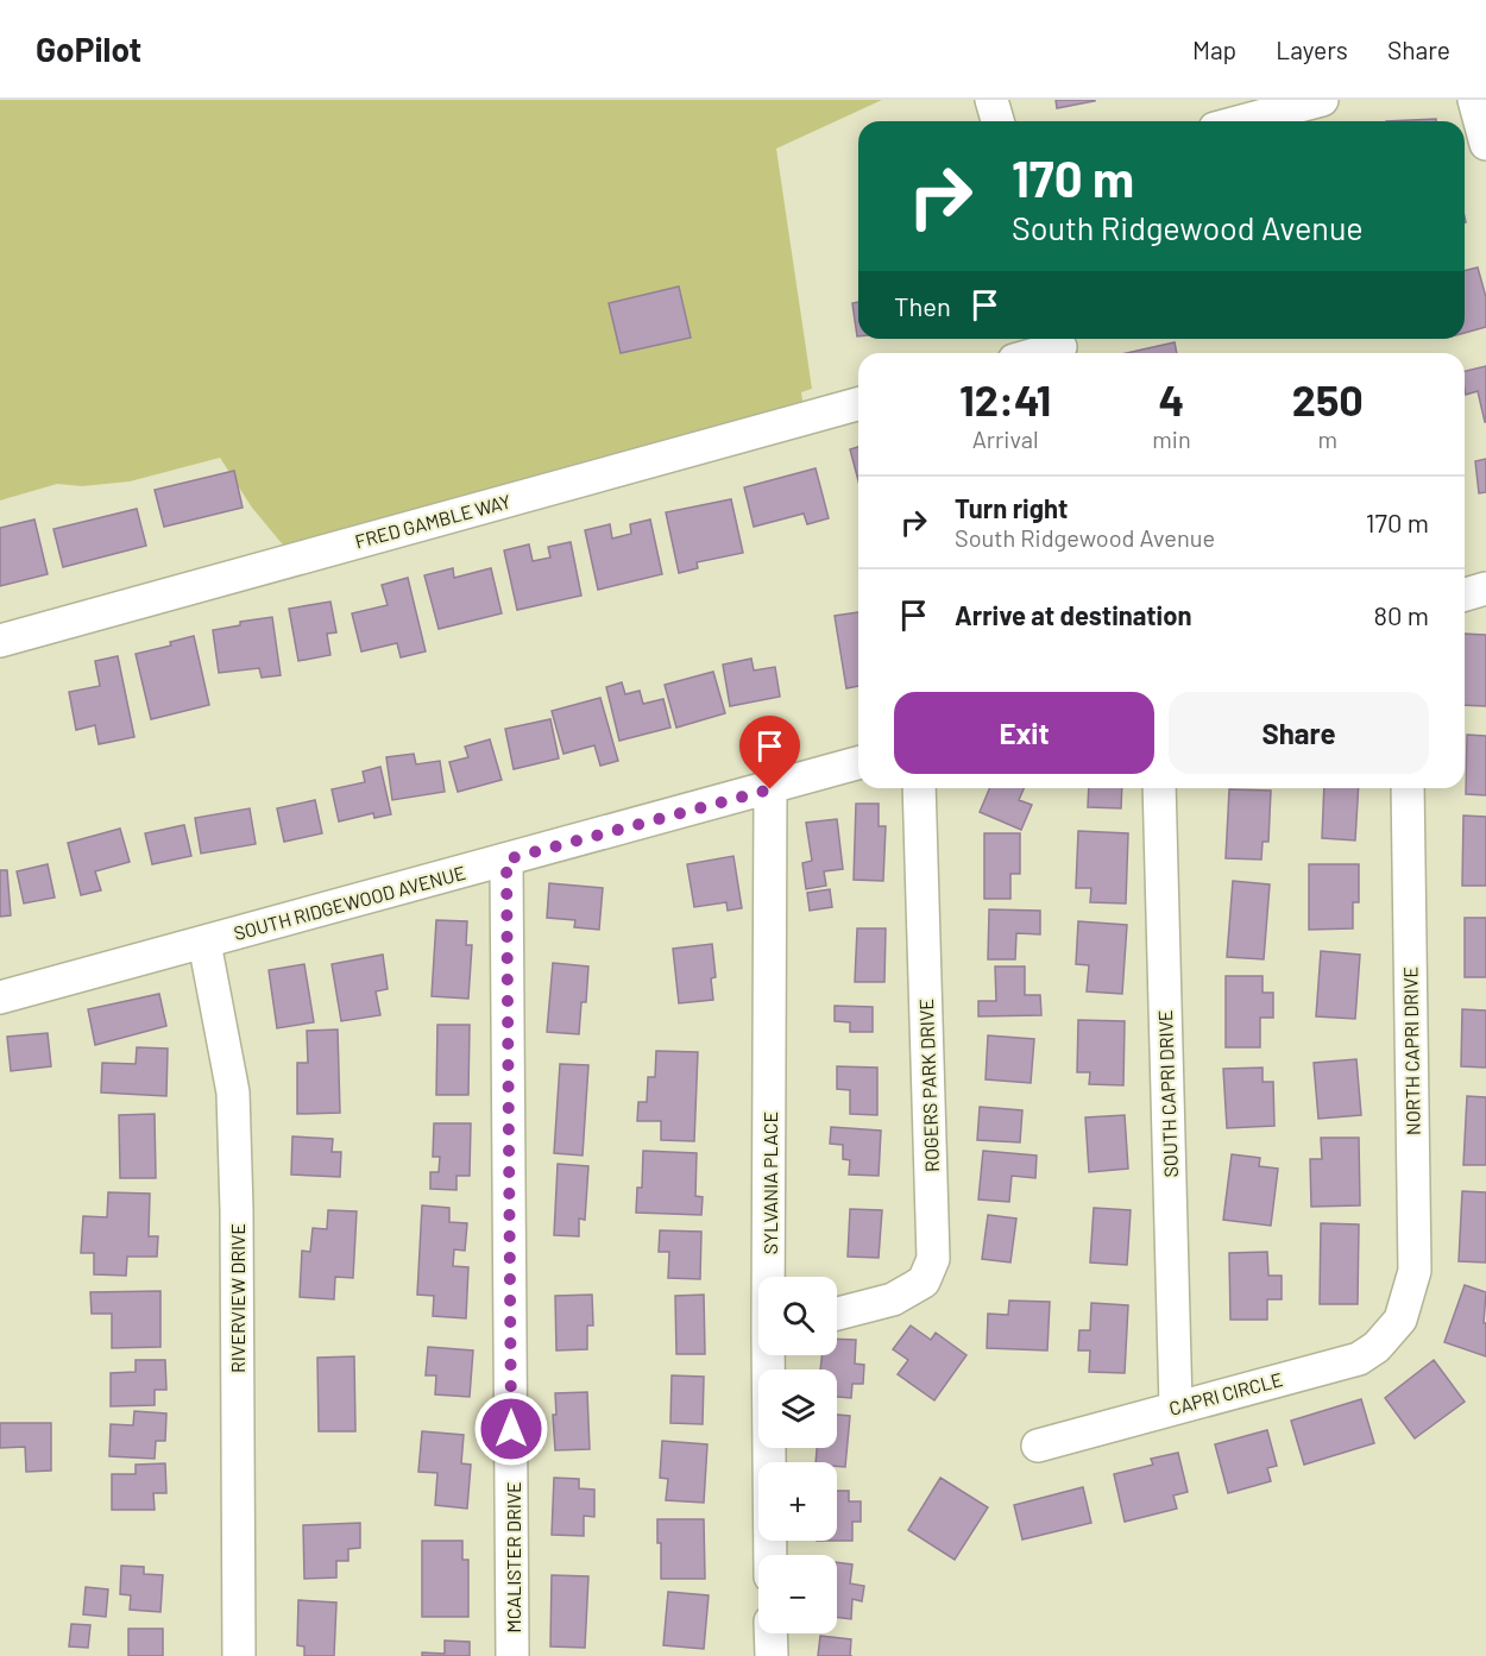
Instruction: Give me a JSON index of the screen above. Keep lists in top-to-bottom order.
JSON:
{
  "streets": {
    "street": [
      "FRED GAMBLE WAY",
      "SOUTH RIDGEWOOD AVENUE",
      "NORTH CAPRI DRIVE",
      "ROGERS PARK DRIVE",
      "SOUTH CAPRI DRIVE",
      "SYLVANIA PLACE",
      "RIVERVIEW DRIVE",
      "CAPRI CIRCLE",
      "MCALISTER DRIVE"
    ]
  },
  "crossings": [
    ["SOUTH RIDGEWOOD AVENUE", "SYLVANIA PLACE"],
    ["SOUTH RIDGEWOOD AVENUE", "RIVERVIEW DRIVE"],
    ["SOUTH RIDGEWOOD AVENUE", "MCALISTER DRIVE"],
    ["NORTH CAPRI DRIVE", "CAPRI CIRCLE"],
    ["SOUTH CAPRI DRIVE", "CAPRI CIRCLE"]
  ],
  "page": {
    "header": "GoPilot",
    "nav": ["Map", "Layers", "Share"],
    "turn": ["170 m", "South Ridgewood Avenue"],
    "then": "Then",
    "eta": [
      "12:41",
      "Arrival",
      "4",
      "min",
      "250",
      "m"
    ],
    "list": [
      {
        "name": "Turn right",
        "note": "South Ridgewood Avenue",
        "value": "170 m"
      },
      {
        "name": "Arrive at destination",
        "value": "80 m"
      }
    ],
    "buttons": ["Exit", "Share"],
    "map_buttons": ["+", "−"]
  }
}
